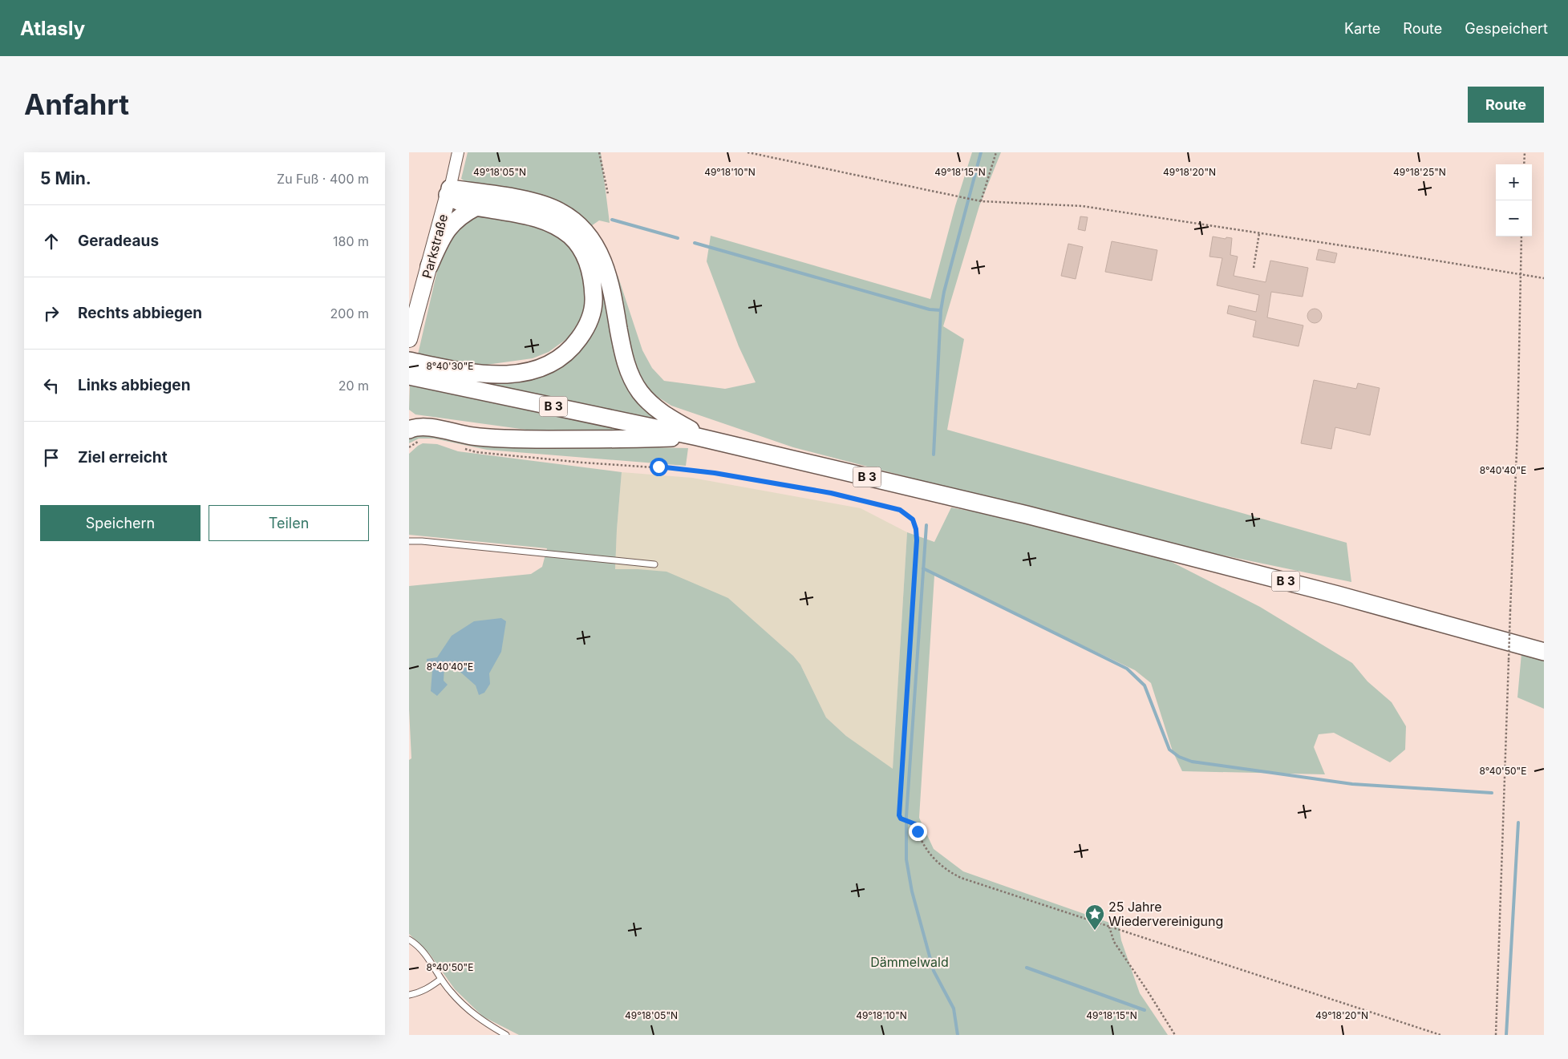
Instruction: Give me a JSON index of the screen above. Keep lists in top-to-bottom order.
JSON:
{
  "streets": {
    "main road": ["B 3"],
    "street": ["Parkstraße"]
  },
  "parks": ["Dämmelwald"],
  "places": {
    "place": ["25 Jahre Wiedervereinigung"]
  },
  "page": {
    "header": "Atlasly",
    "nav": ["Karte", "Route", "Gespeichert"],
    "buttons": [
      "Route",
      ["Speichern", "Teilen"]
    ],
    "title": "Anfahrt",
    "heading": ["5 Min.", "Zu Fuß · 400 m"],
    "map_buttons": ["+", "−"],
    "list": [
      ["Geradeaus", "180 m"],
      ["Rechts abbiegen", "200 m"],
      ["Links abbiegen", "20 m"],
      "Ziel erreicht"
    ]
  },
  "coordinates": [
    "49°18'05\"N",
    "49°18'10\"N",
    "49°18'15\"N",
    "49°18'20\"N",
    "49°18'25\"N",
    "8°40'30\"E",
    "8°40'40\"E",
    "8°40'50\"E"
  ]
}
